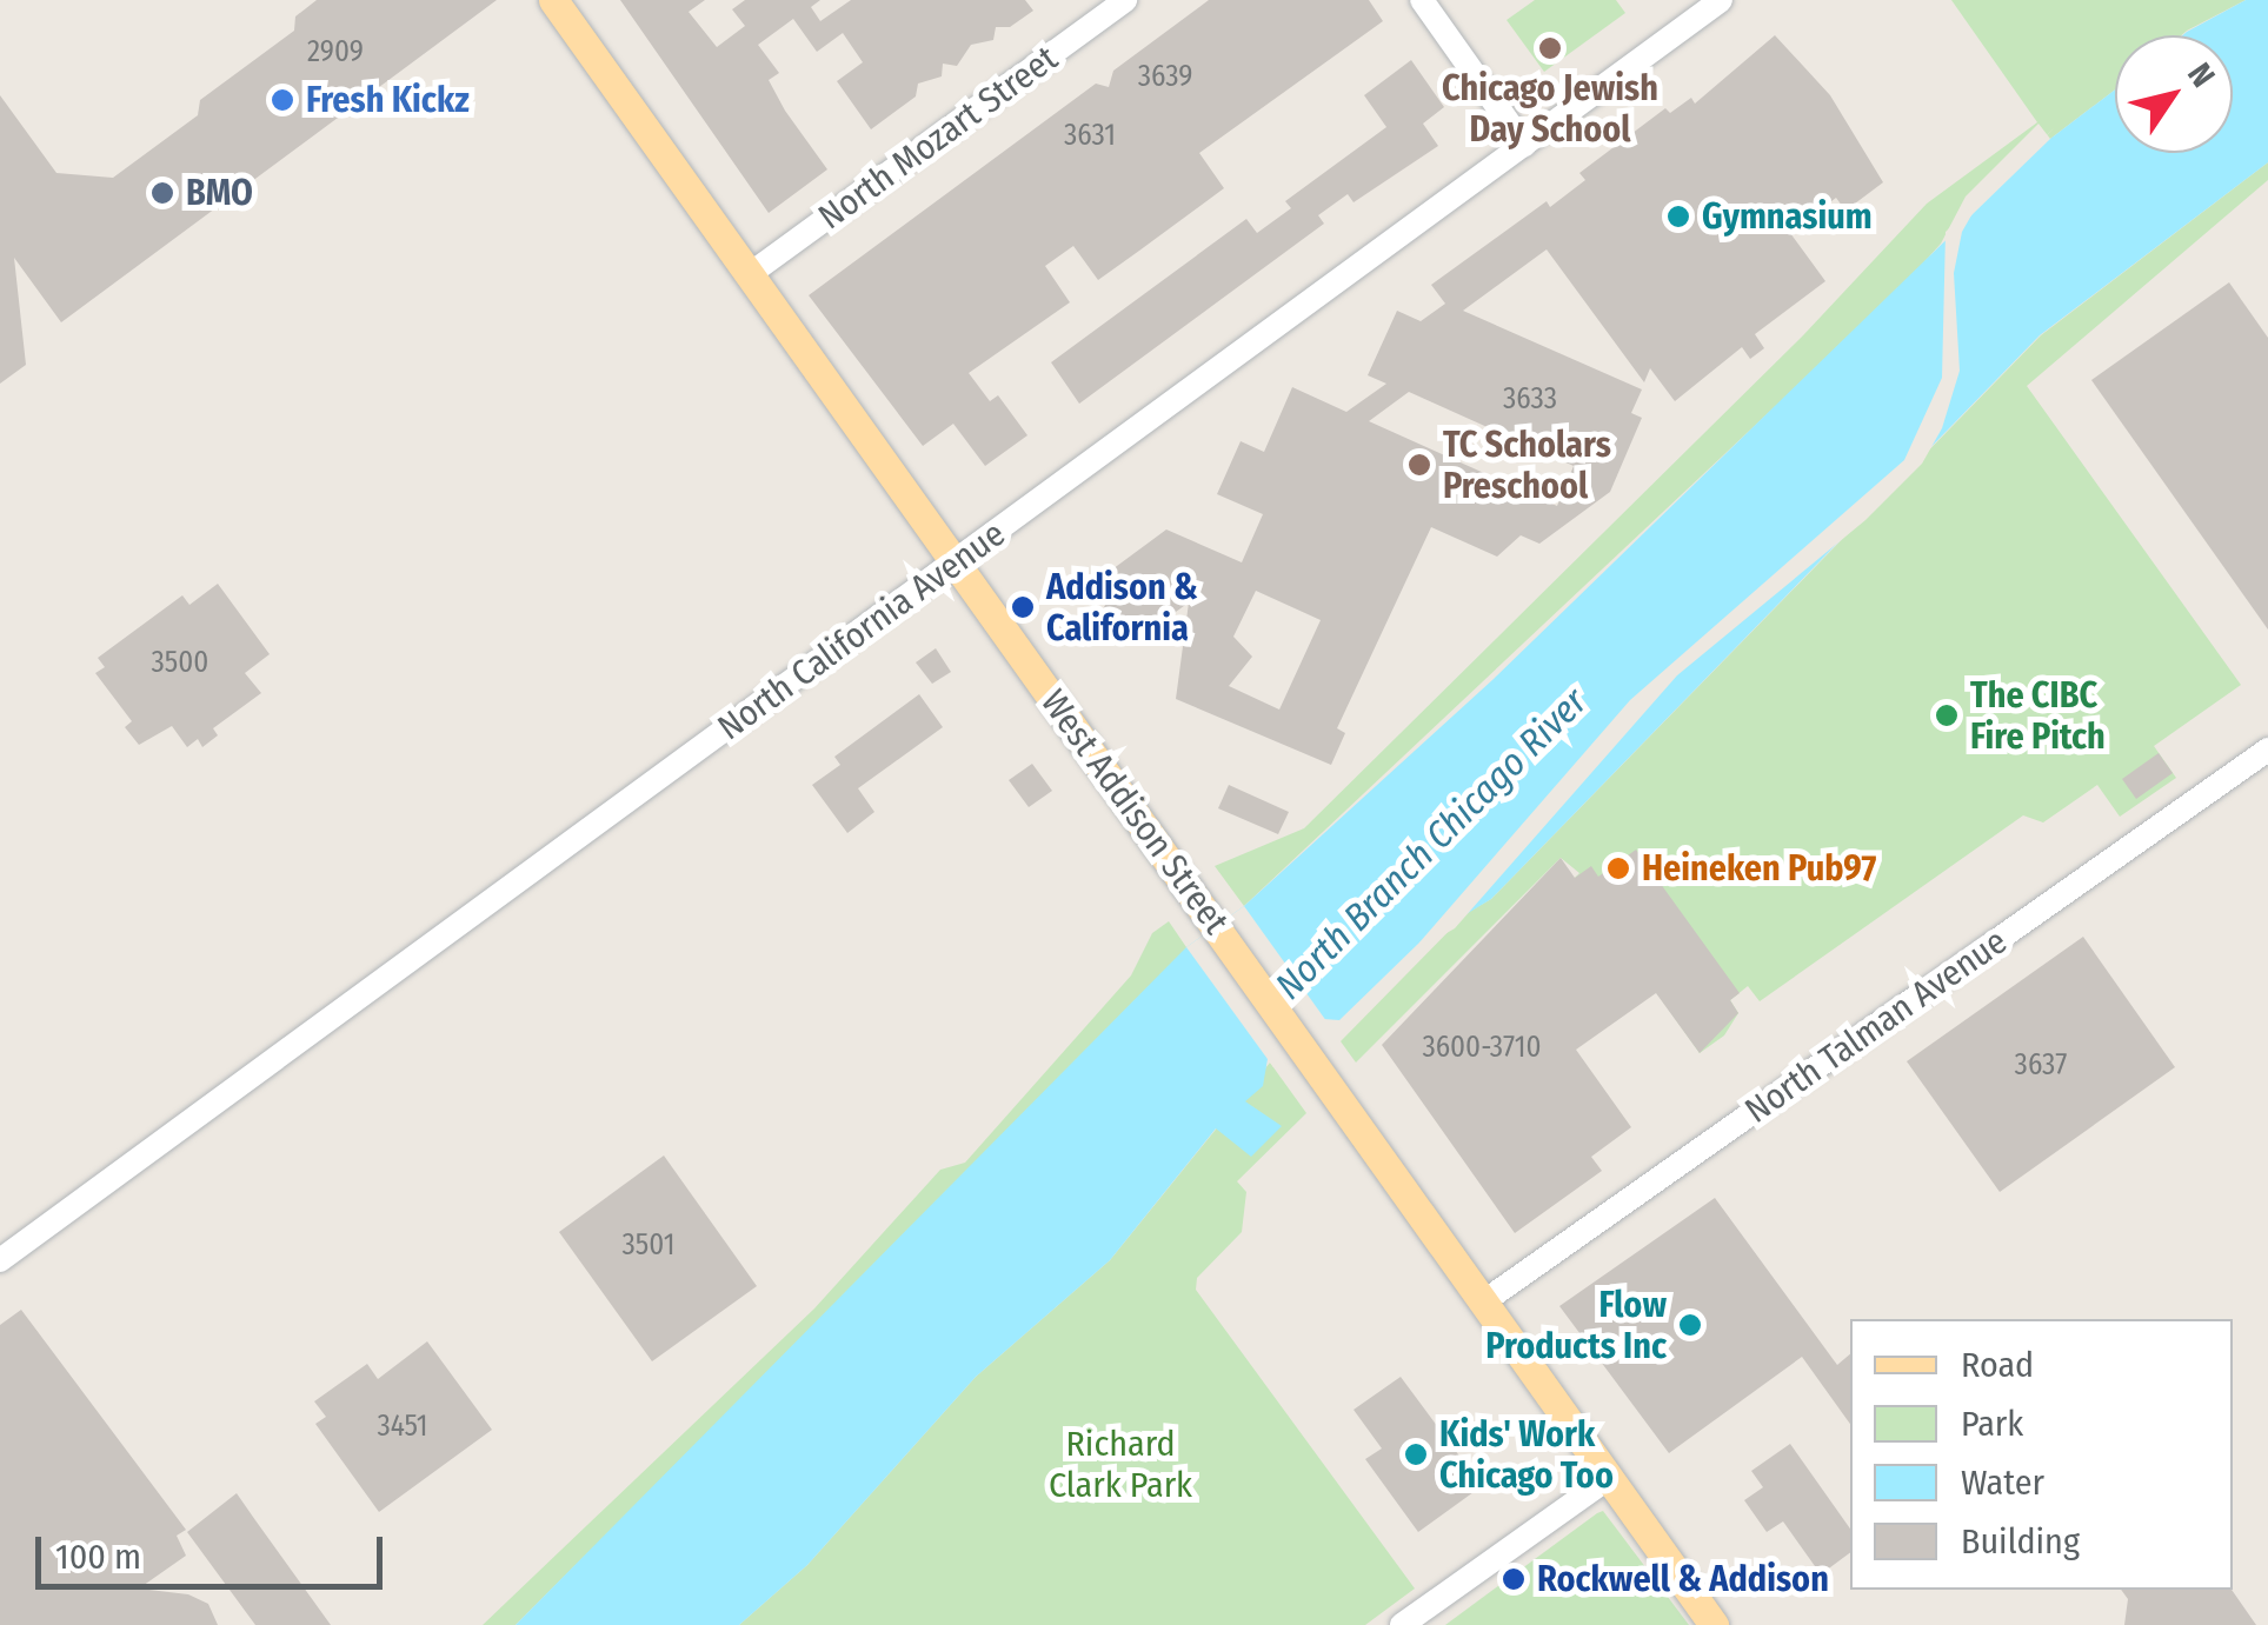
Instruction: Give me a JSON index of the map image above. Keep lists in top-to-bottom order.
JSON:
{
  "streets": {
    "main road": ["West Addison Street"],
    "street": ["North Mozart Street", "North California Avenue", "North Talman Avenue"]
  },
  "crossings": [
    ["North Mozart Street", "West Addison Street"],
    ["North California Avenue", "West Addison Street"],
    ["West Addison Street", "North Talman Avenue"]
  ],
  "water": ["North Branch Chicago River"],
  "parks": ["Richard Clark Park"],
  "places": [
    "Chicago Jewish Day School",
    "Fresh Kickz",
    "BMO",
    "Gymnasium",
    "TC Scholars Preschool",
    "Addison & California",
    "The CIBC Fire Pitch",
    "Heineken Pub97",
    "Flow Products Inc",
    "Kids' Work Chicago Too",
    "Rockwell & Addison"
  ],
  "house_numbers": [
    "2909",
    "3639",
    "3631",
    "3633",
    "3500",
    "3600-3710",
    "3637",
    "3501",
    "3451"
  ],
  "legend": [
    "Road",
    "Park",
    "Water",
    "Building"
  ],
  "scale_bar": "100 m",
  "north": "top right"
}
